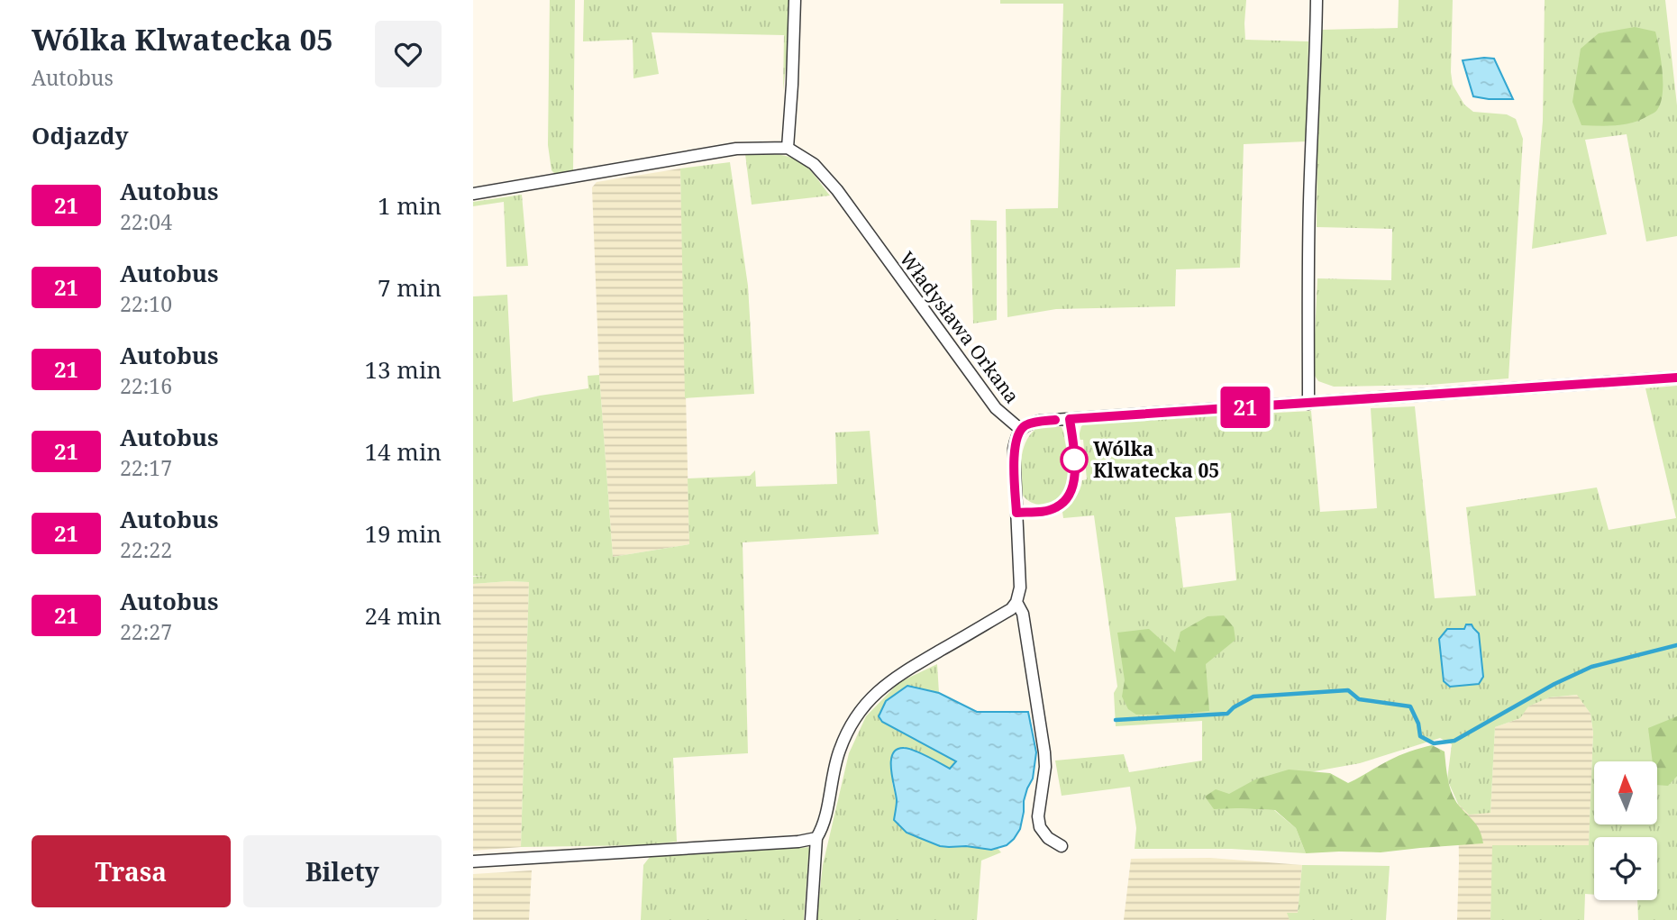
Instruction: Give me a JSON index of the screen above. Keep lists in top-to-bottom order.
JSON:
{
  "streets": {
    "street": ["Władysława Orkana"]
  },
  "places": ["Wólka Klwatecka 05"],
  "lines": ["bus line 21"],
  "north": "top",
  "page": {
    "heading": [
      ["Wólka Klwatecka 05", "Autobus"],
      "Odjazdy"
    ],
    "on_map": "21",
    "list": [
      {
        "mark": "21",
        "name": "Autobus",
        "note": "22:04",
        "value": "1 min"
      },
      {
        "mark": "21",
        "name": "Autobus",
        "note": "22:10",
        "value": "7 min"
      },
      {
        "mark": "21",
        "name": "Autobus",
        "note": "22:16",
        "value": "13 min"
      },
      {
        "mark": "21",
        "name": "Autobus",
        "note": "22:17",
        "value": "14 min"
      },
      {
        "mark": "21",
        "name": "Autobus",
        "note": "22:22",
        "value": "19 min"
      },
      {
        "mark": "21",
        "name": "Autobus",
        "note": "22:27",
        "value": "24 min"
      }
    ],
    "buttons": ["Trasa", "Bilety"]
  }
}
